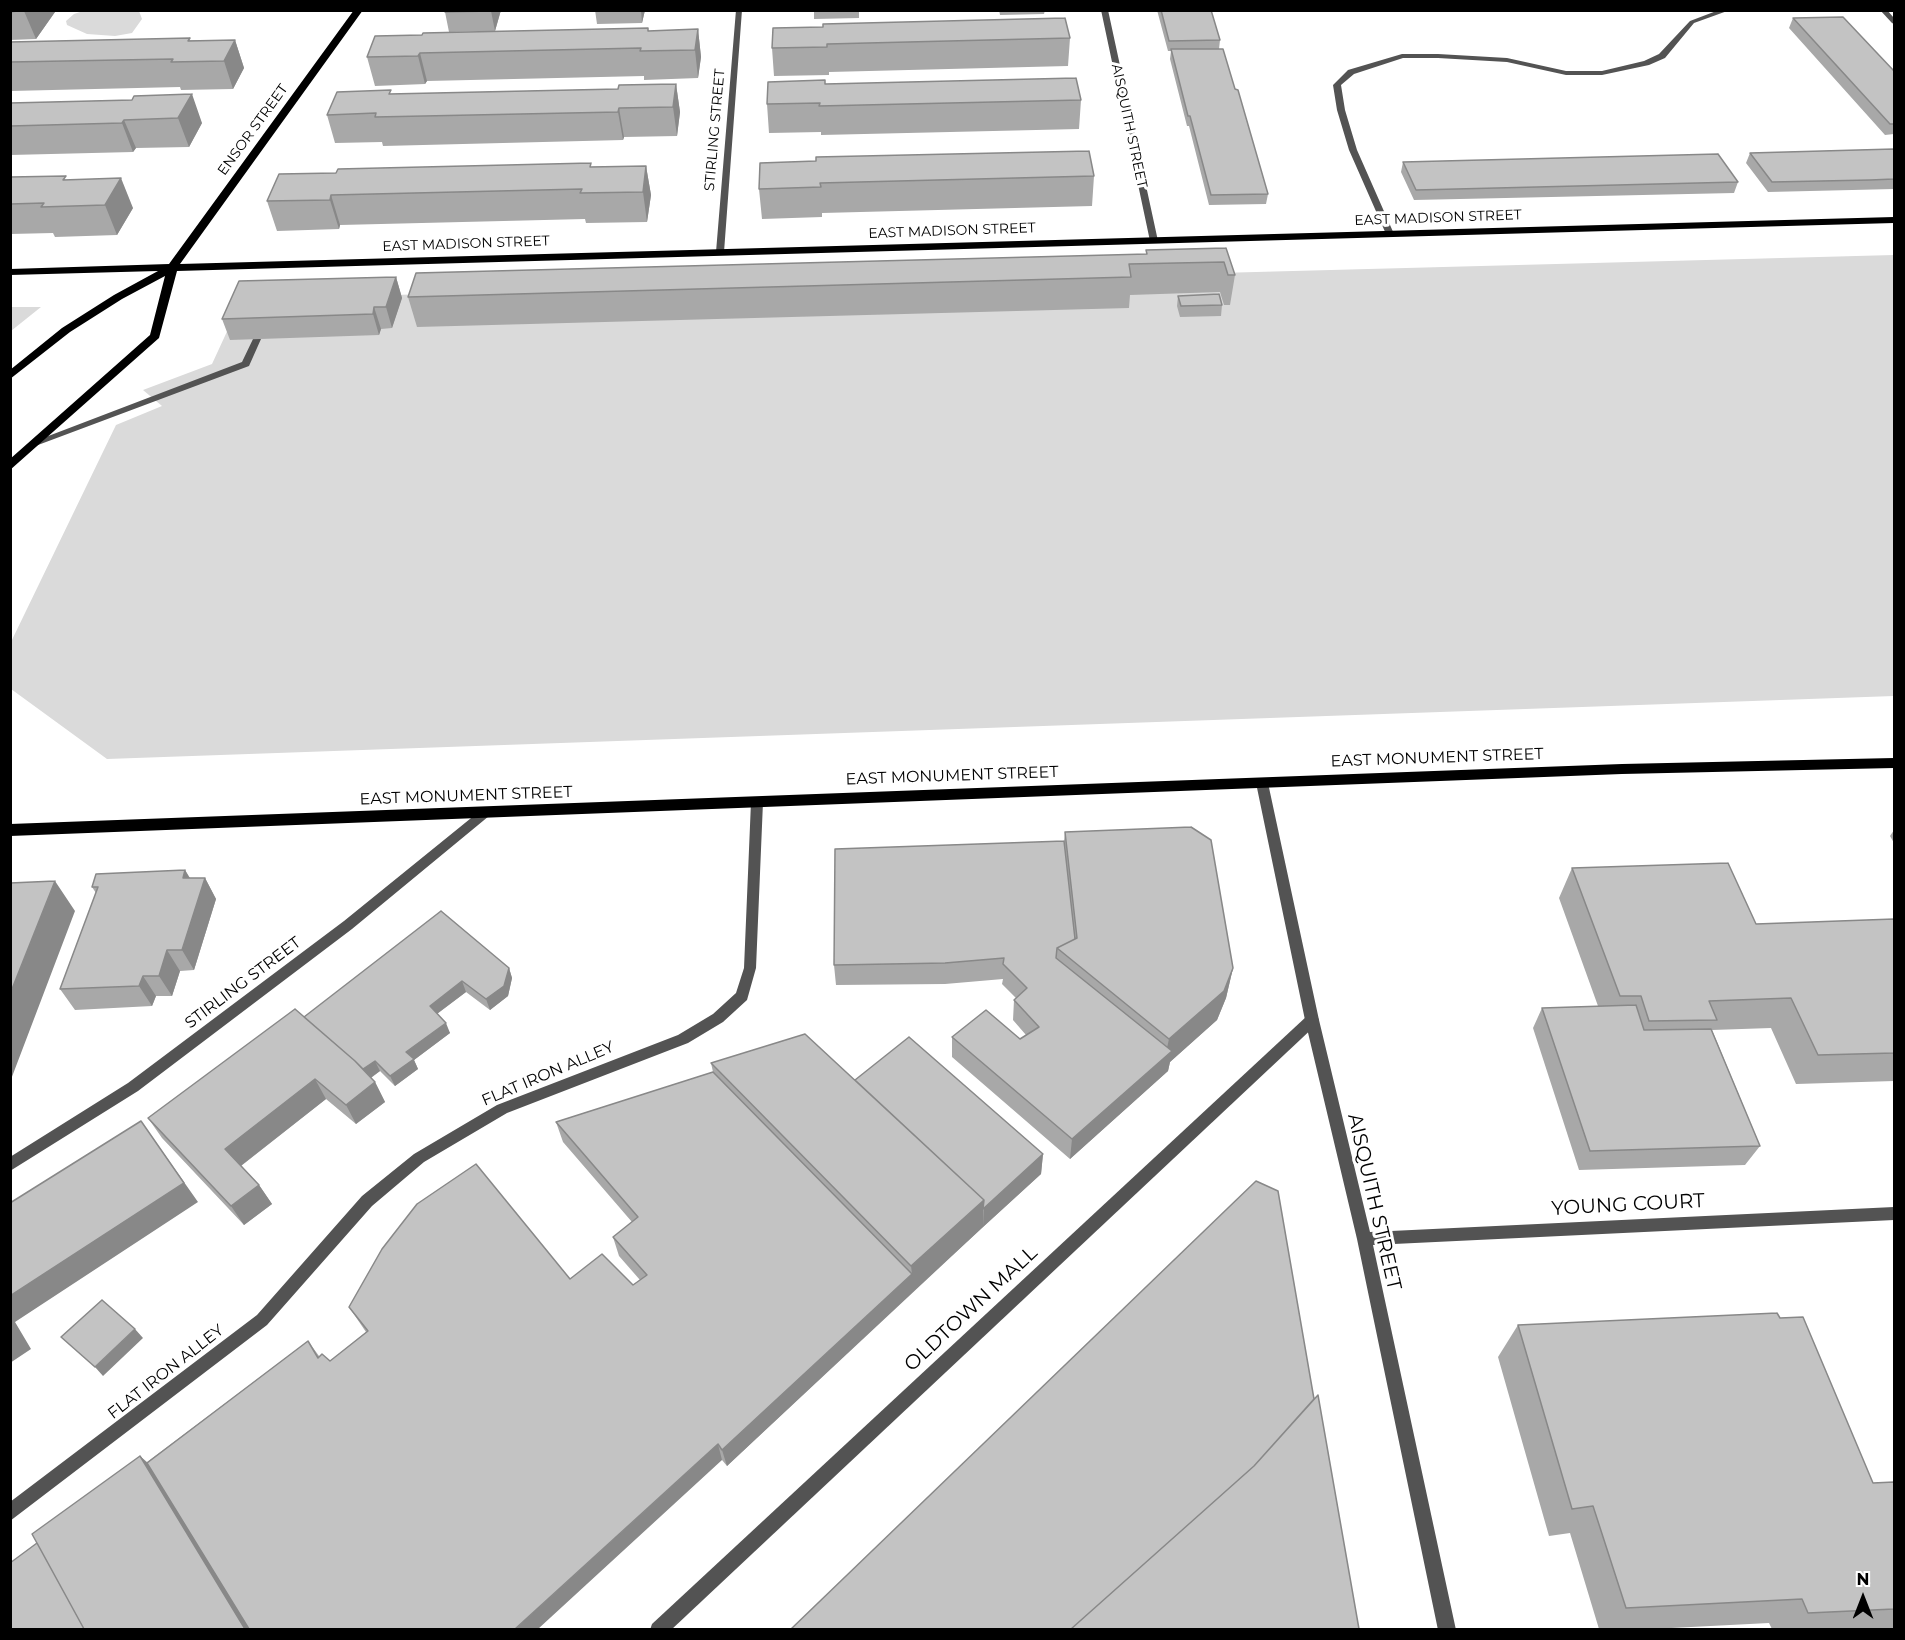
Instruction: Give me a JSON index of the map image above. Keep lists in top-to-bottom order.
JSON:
{
  "streets": {
    "main road": ["ENSOR STREET", "EAST MADISON STREET", "EAST MONUMENT STREET"],
    "street": [
      "AISQUITH STREET",
      "STIRLING STREET",
      "FLAT IRON ALLEY",
      "YOUNG COURT",
      "OLDTOWN MALL"
    ]
  },
  "crossings": [
    ["AISQUITH STREET", "EAST MADISON STREET"],
    ["AISQUITH STREET", "EAST MONUMENT STREET"],
    ["AISQUITH STREET", "YOUNG COURT"],
    ["AISQUITH STREET", "OLDTOWN MALL"],
    ["ENSOR STREET", "EAST MADISON STREET"],
    ["STIRLING STREET", "EAST MADISON STREET"],
    ["STIRLING STREET", "EAST MONUMENT STREET"],
    ["EAST MONUMENT STREET", "FLAT IRON ALLEY"]
  ],
  "north": "top"
}
